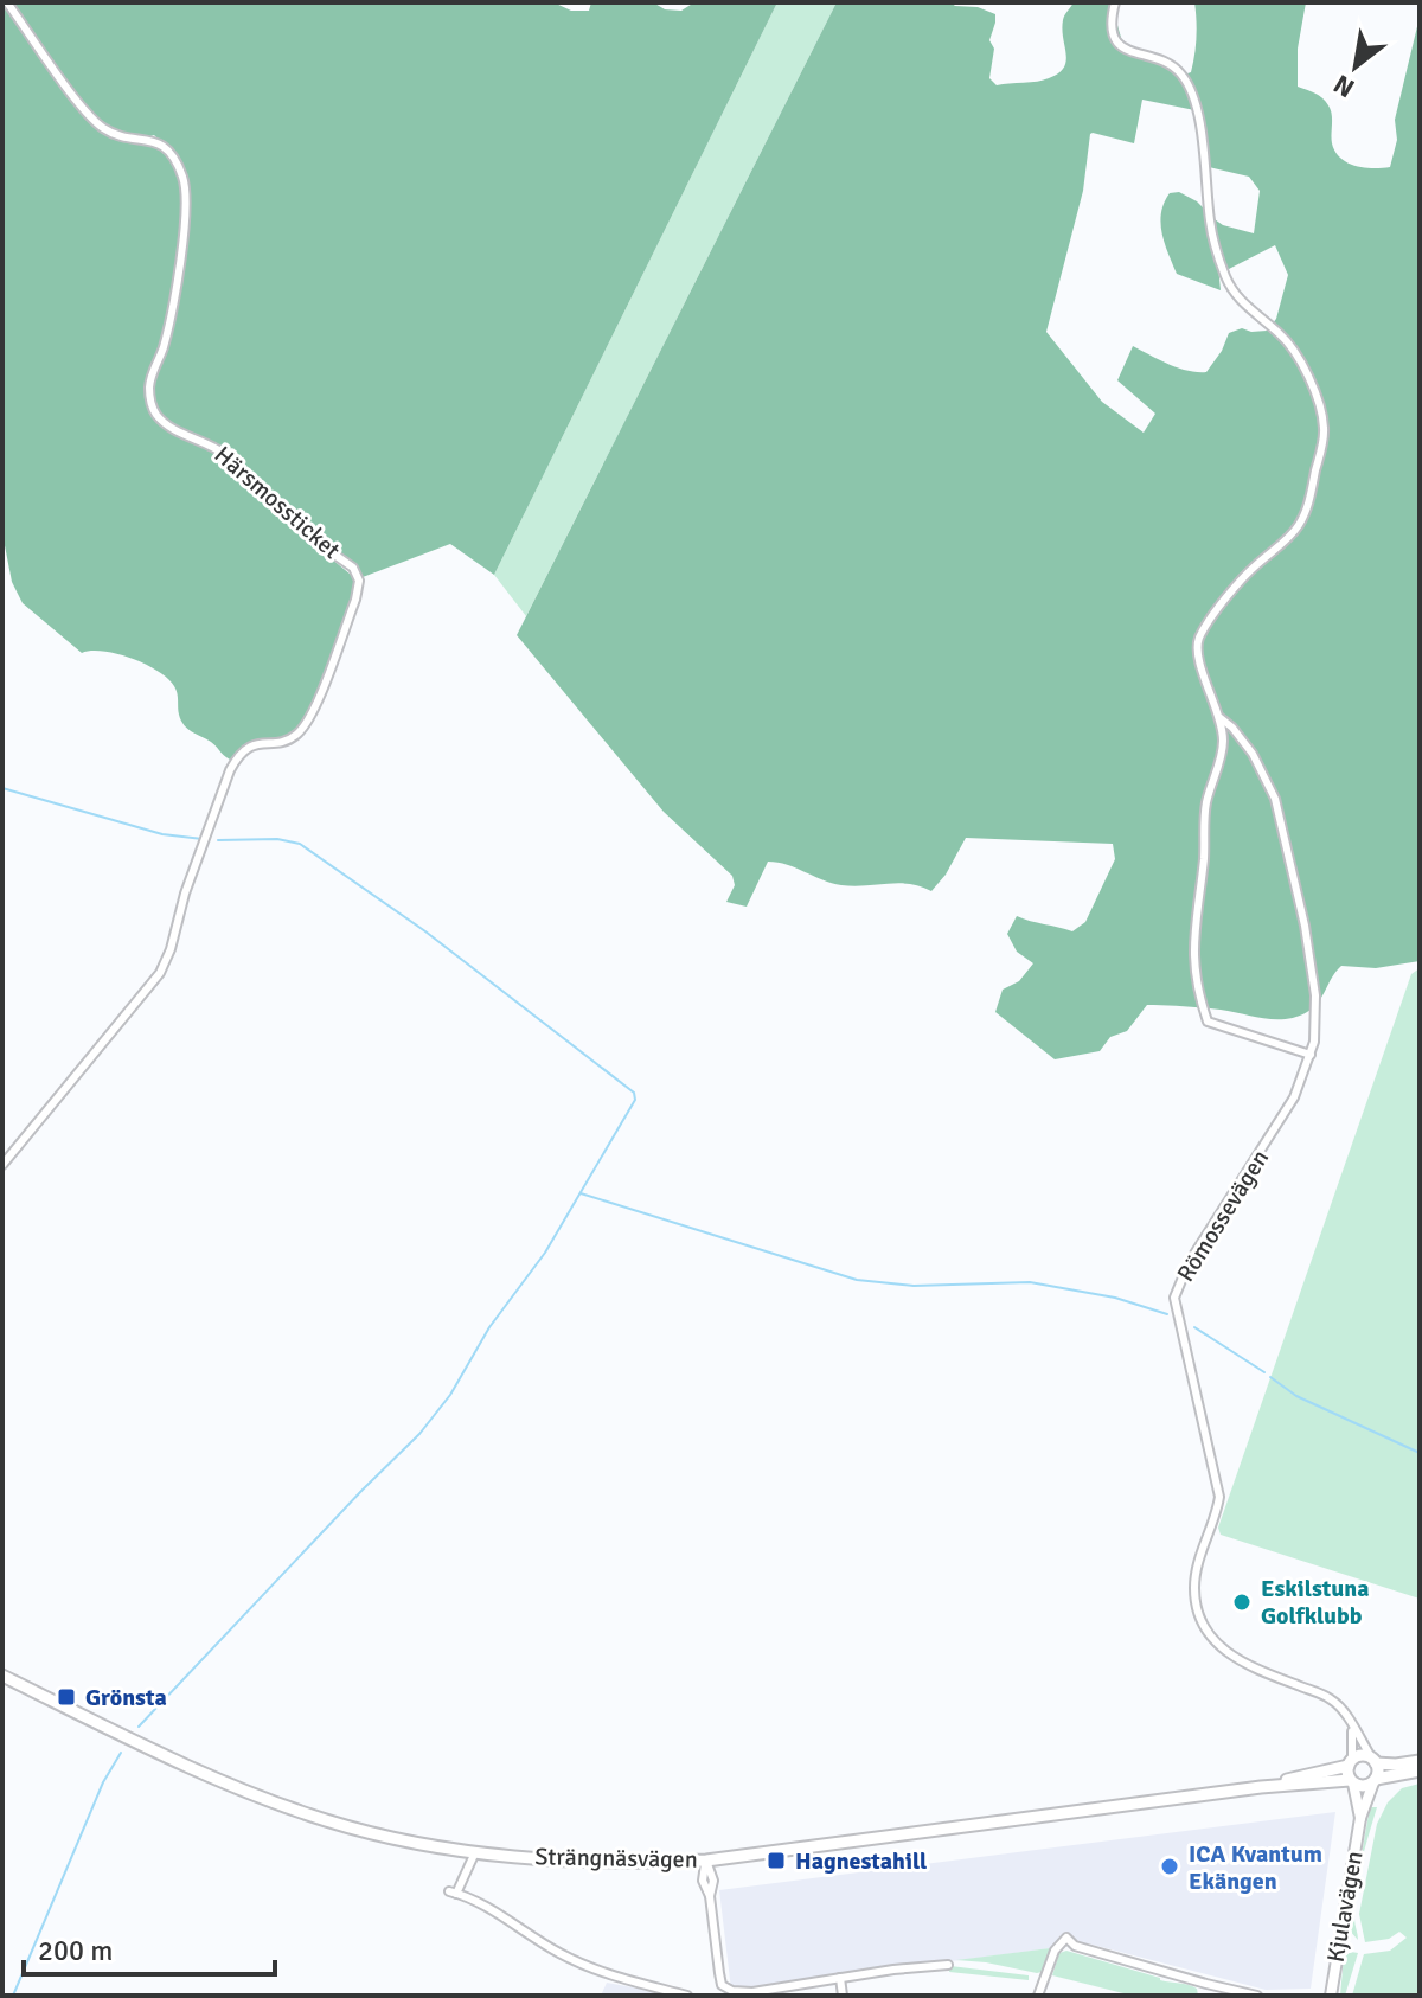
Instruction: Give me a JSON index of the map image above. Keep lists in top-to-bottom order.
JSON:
{
  "streets": {
    "main road": ["Strängnäsvägen"],
    "street": ["Härsmossticket", "Römossevägen", "Kjulavägen"]
  },
  "crossings": [
    ["Römossevägen", "Strängnäsvägen"],
    ["Römossevägen", "Kjulavägen"],
    ["Strängnäsvägen", "Kjulavägen"]
  ],
  "places": {
    "other": ["Eskilstuna Golfklubb", "ICA Kvantum Ekängen"],
    "transit": ["Grönsta", "Hagnestahill"]
  },
  "scale_bar": "200 m",
  "north": "bottom left"
}
